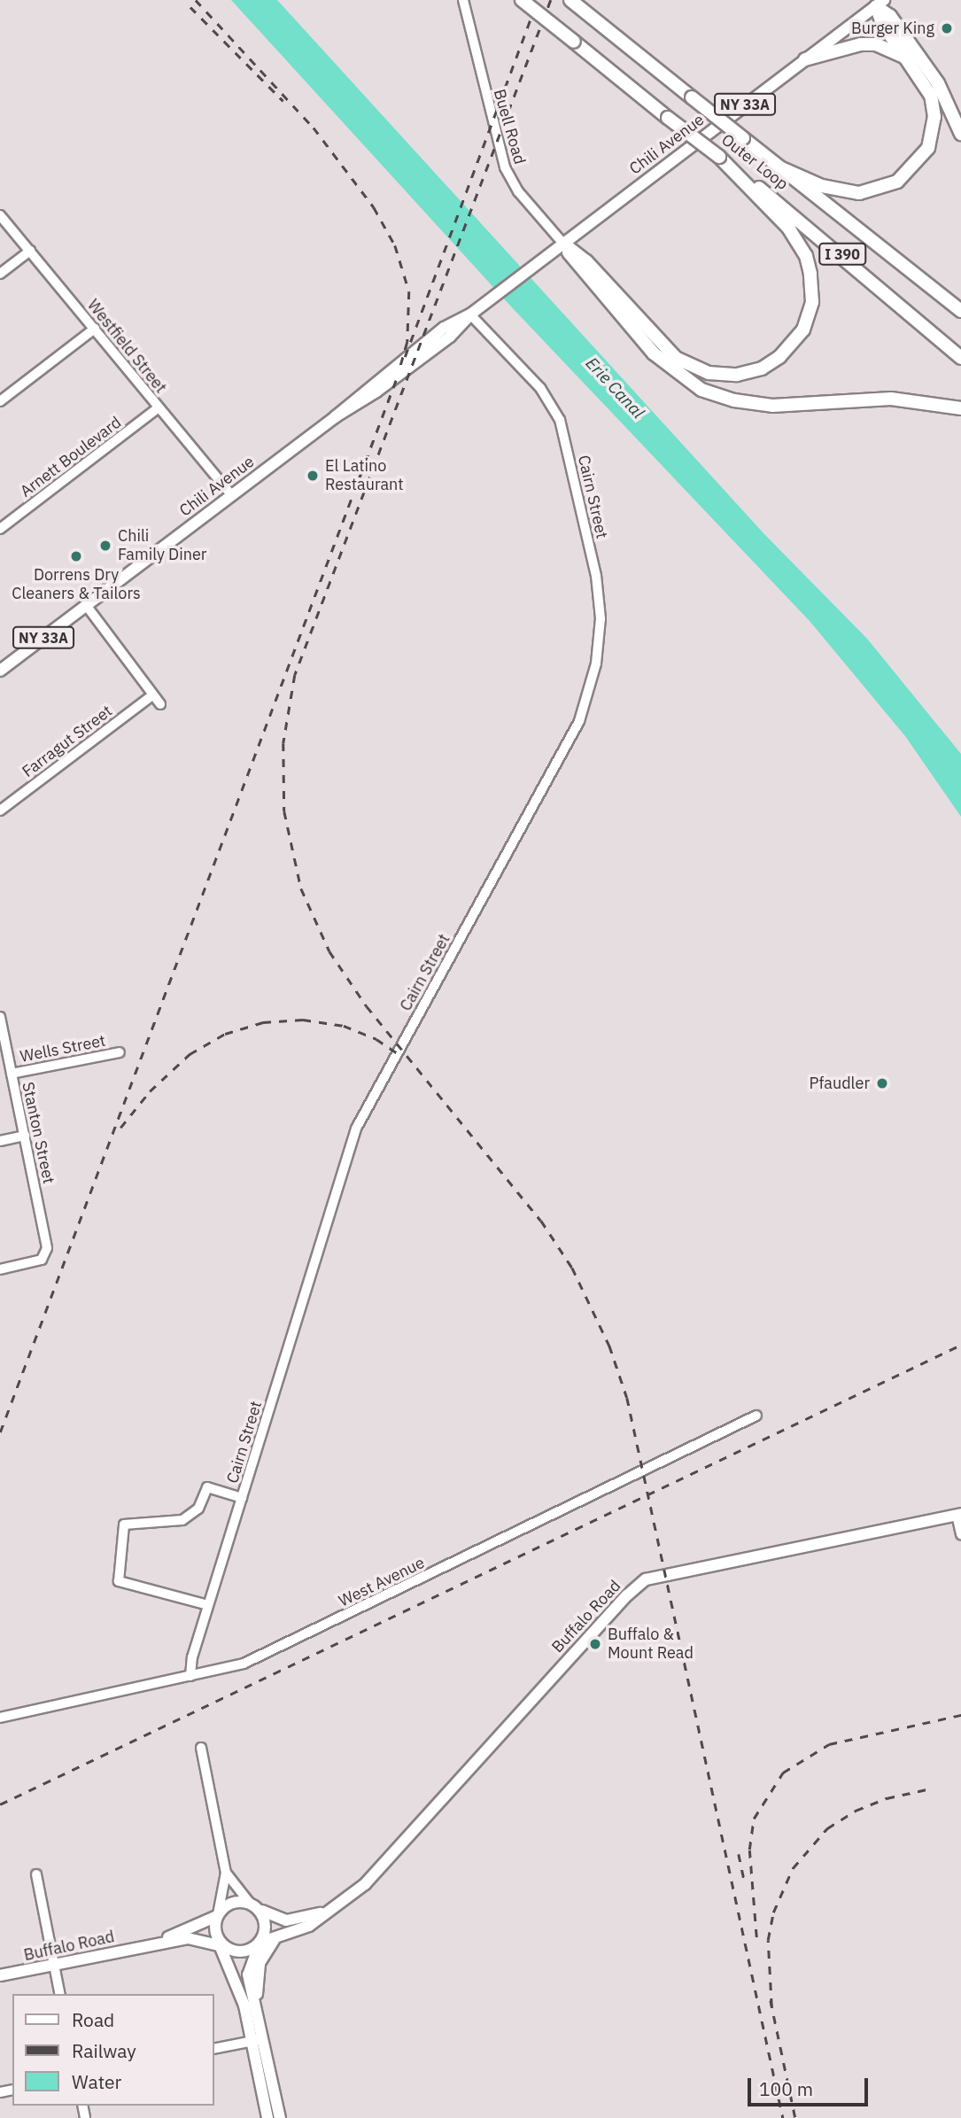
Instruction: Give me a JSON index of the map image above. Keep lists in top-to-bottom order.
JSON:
{
  "streets": {
    "highway": ["Outer Loop", "I 390"],
    "main road": ["NY 33A", "Chili Avenue", "Buffalo Road"],
    "street": [
      "Buell Road",
      "Westfield Street",
      "Arnett Boulevard",
      "Cairn Street",
      "Farragut Street",
      "Wells Street",
      "Stanton Street",
      "West Avenue"
    ]
  },
  "crossings": [
    ["Buell Road", "Chili Avenue"],
    ["Chili Avenue", "Westfield Street"],
    ["Chili Avenue", "Cairn Street"],
    ["Westfield Street", "Arnett Boulevard"],
    ["Cairn Street", "West Avenue"],
    ["Wells Street", "Stanton Street"]
  ],
  "water": ["Erie Canal"],
  "places": [
    "Burger King",
    "El Latino Restaurant",
    "Chili Family Diner",
    "Dorrens Dry Cleaners & Tailors",
    "Pfaudler",
    "Buffalo & Mount Read"
  ],
  "legend": ["Road", "Railway", "Water"],
  "scale_bar": "100 m"
}
